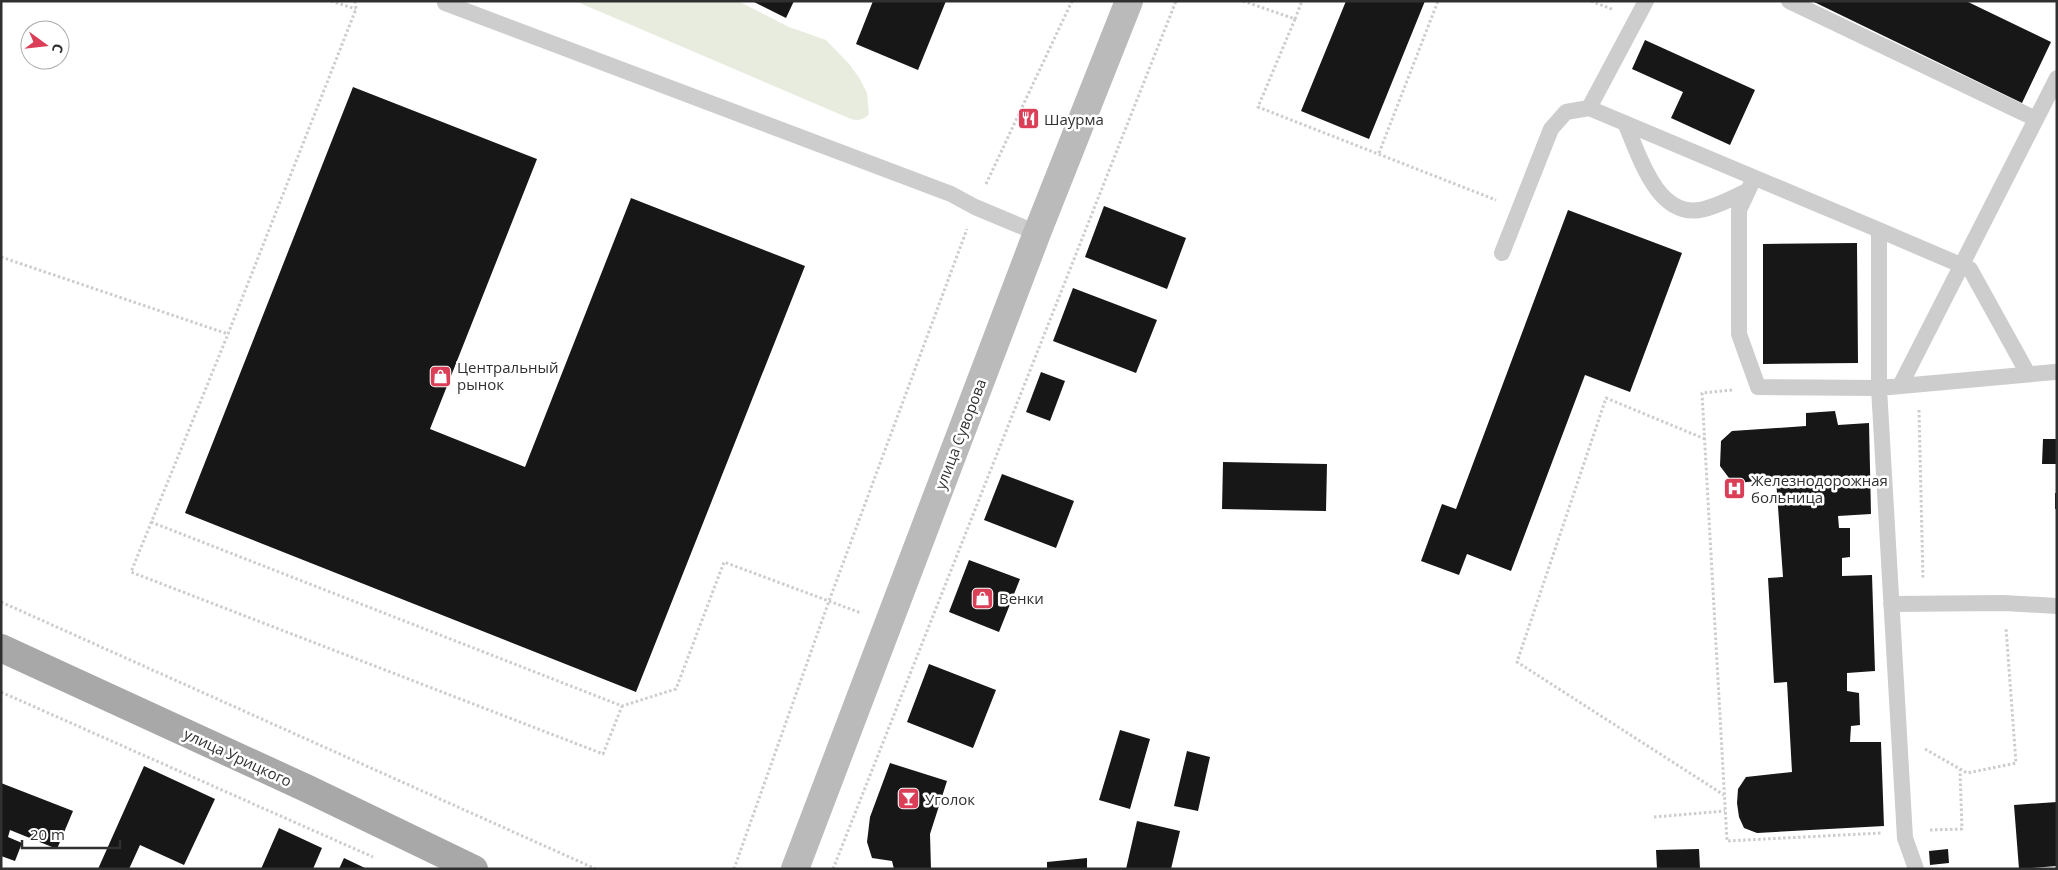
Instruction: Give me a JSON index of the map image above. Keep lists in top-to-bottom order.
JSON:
{
  "streets": {
    "main road": ["улица Суворова", "улица Урицкого"]
  },
  "places": {
    "restaurant": ["Шаурма"],
    "shop": ["Центральный рынок", "Венки"],
    "hospital": ["Железнодорожная больница"],
    "bar": ["Уголок"]
  },
  "scale_bar": "20 m",
  "north": "right"
}
